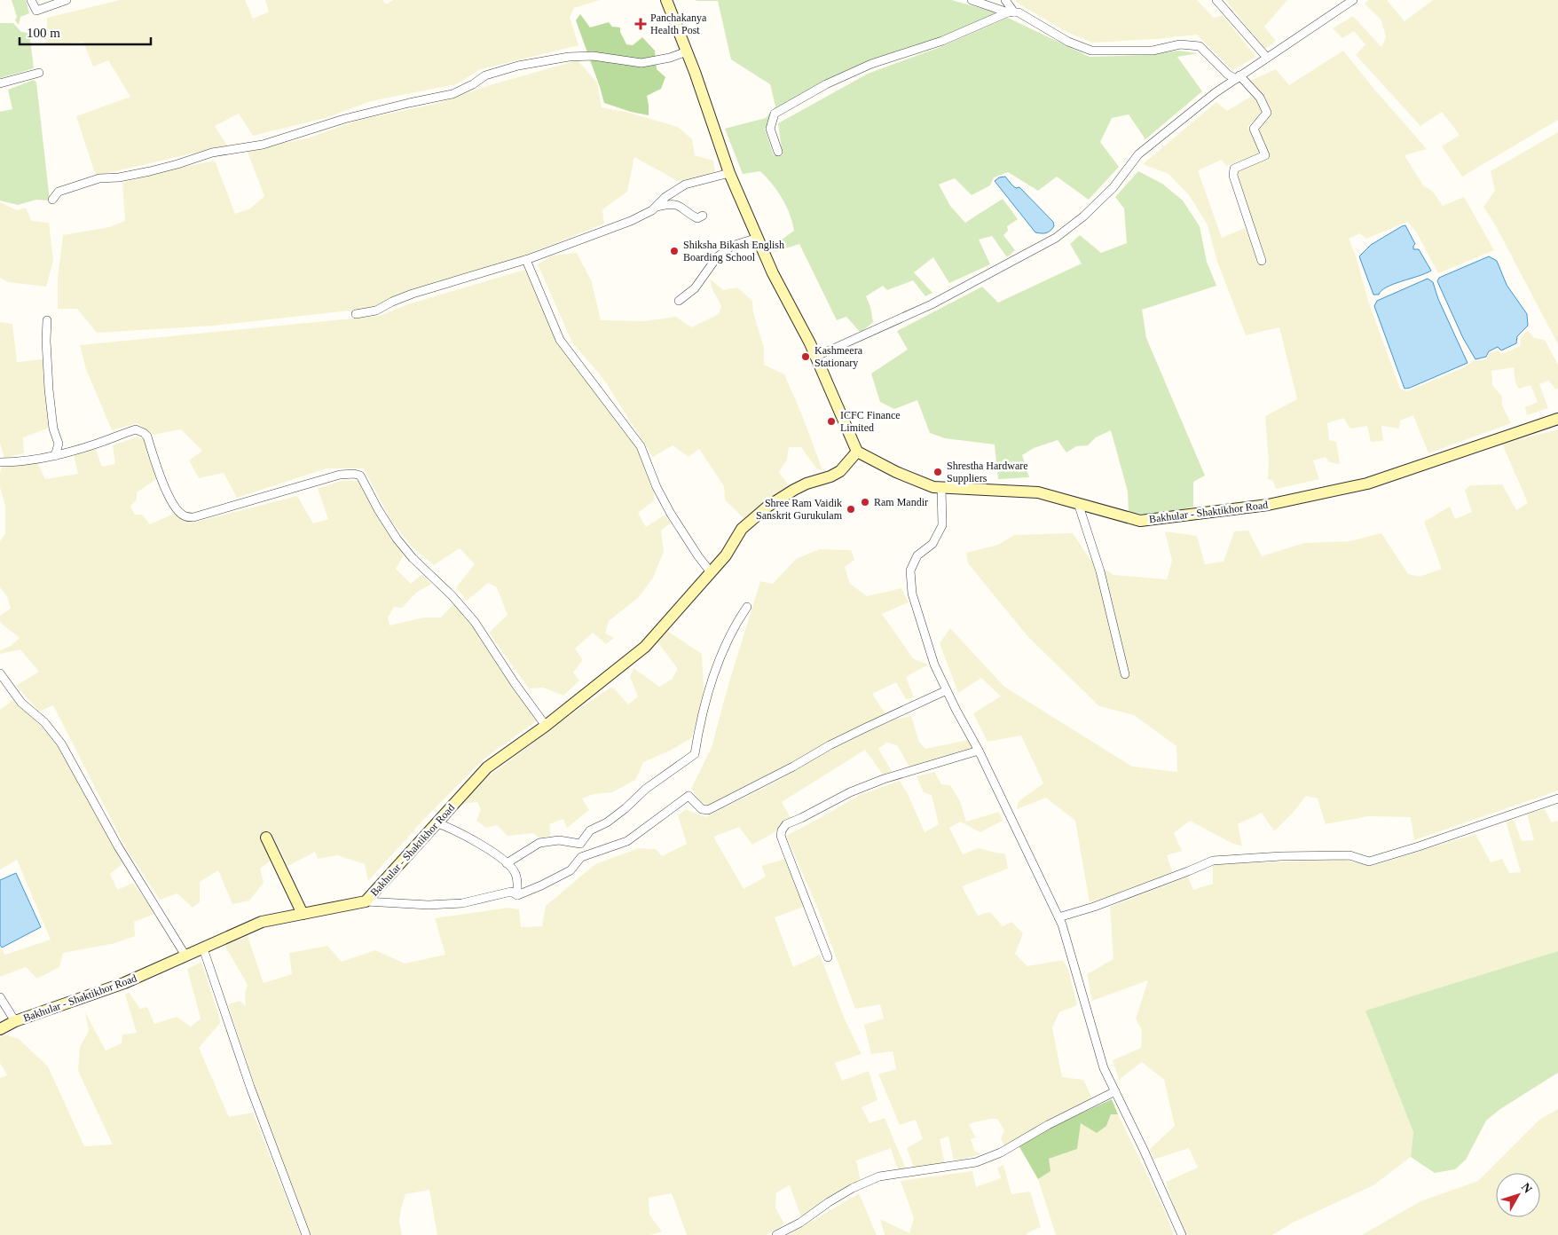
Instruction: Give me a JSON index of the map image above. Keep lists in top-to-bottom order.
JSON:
{
  "streets": {
    "street": ["Bakhular - Shaktikhor Road"]
  },
  "places": {
    "health": ["Panchakanya Health Post"],
    "other": [
      "Shiksha Bikash English Boarding School",
      "Kashmeera Stationary",
      "ICFC Finance Limited",
      "Shrestha Hardware Suppliers",
      "Ram Mandir",
      "Shree Ram Vaidik Sanskrit Gurukulam"
    ]
  },
  "scale_bar": "100 m",
  "north": "top right"
}
